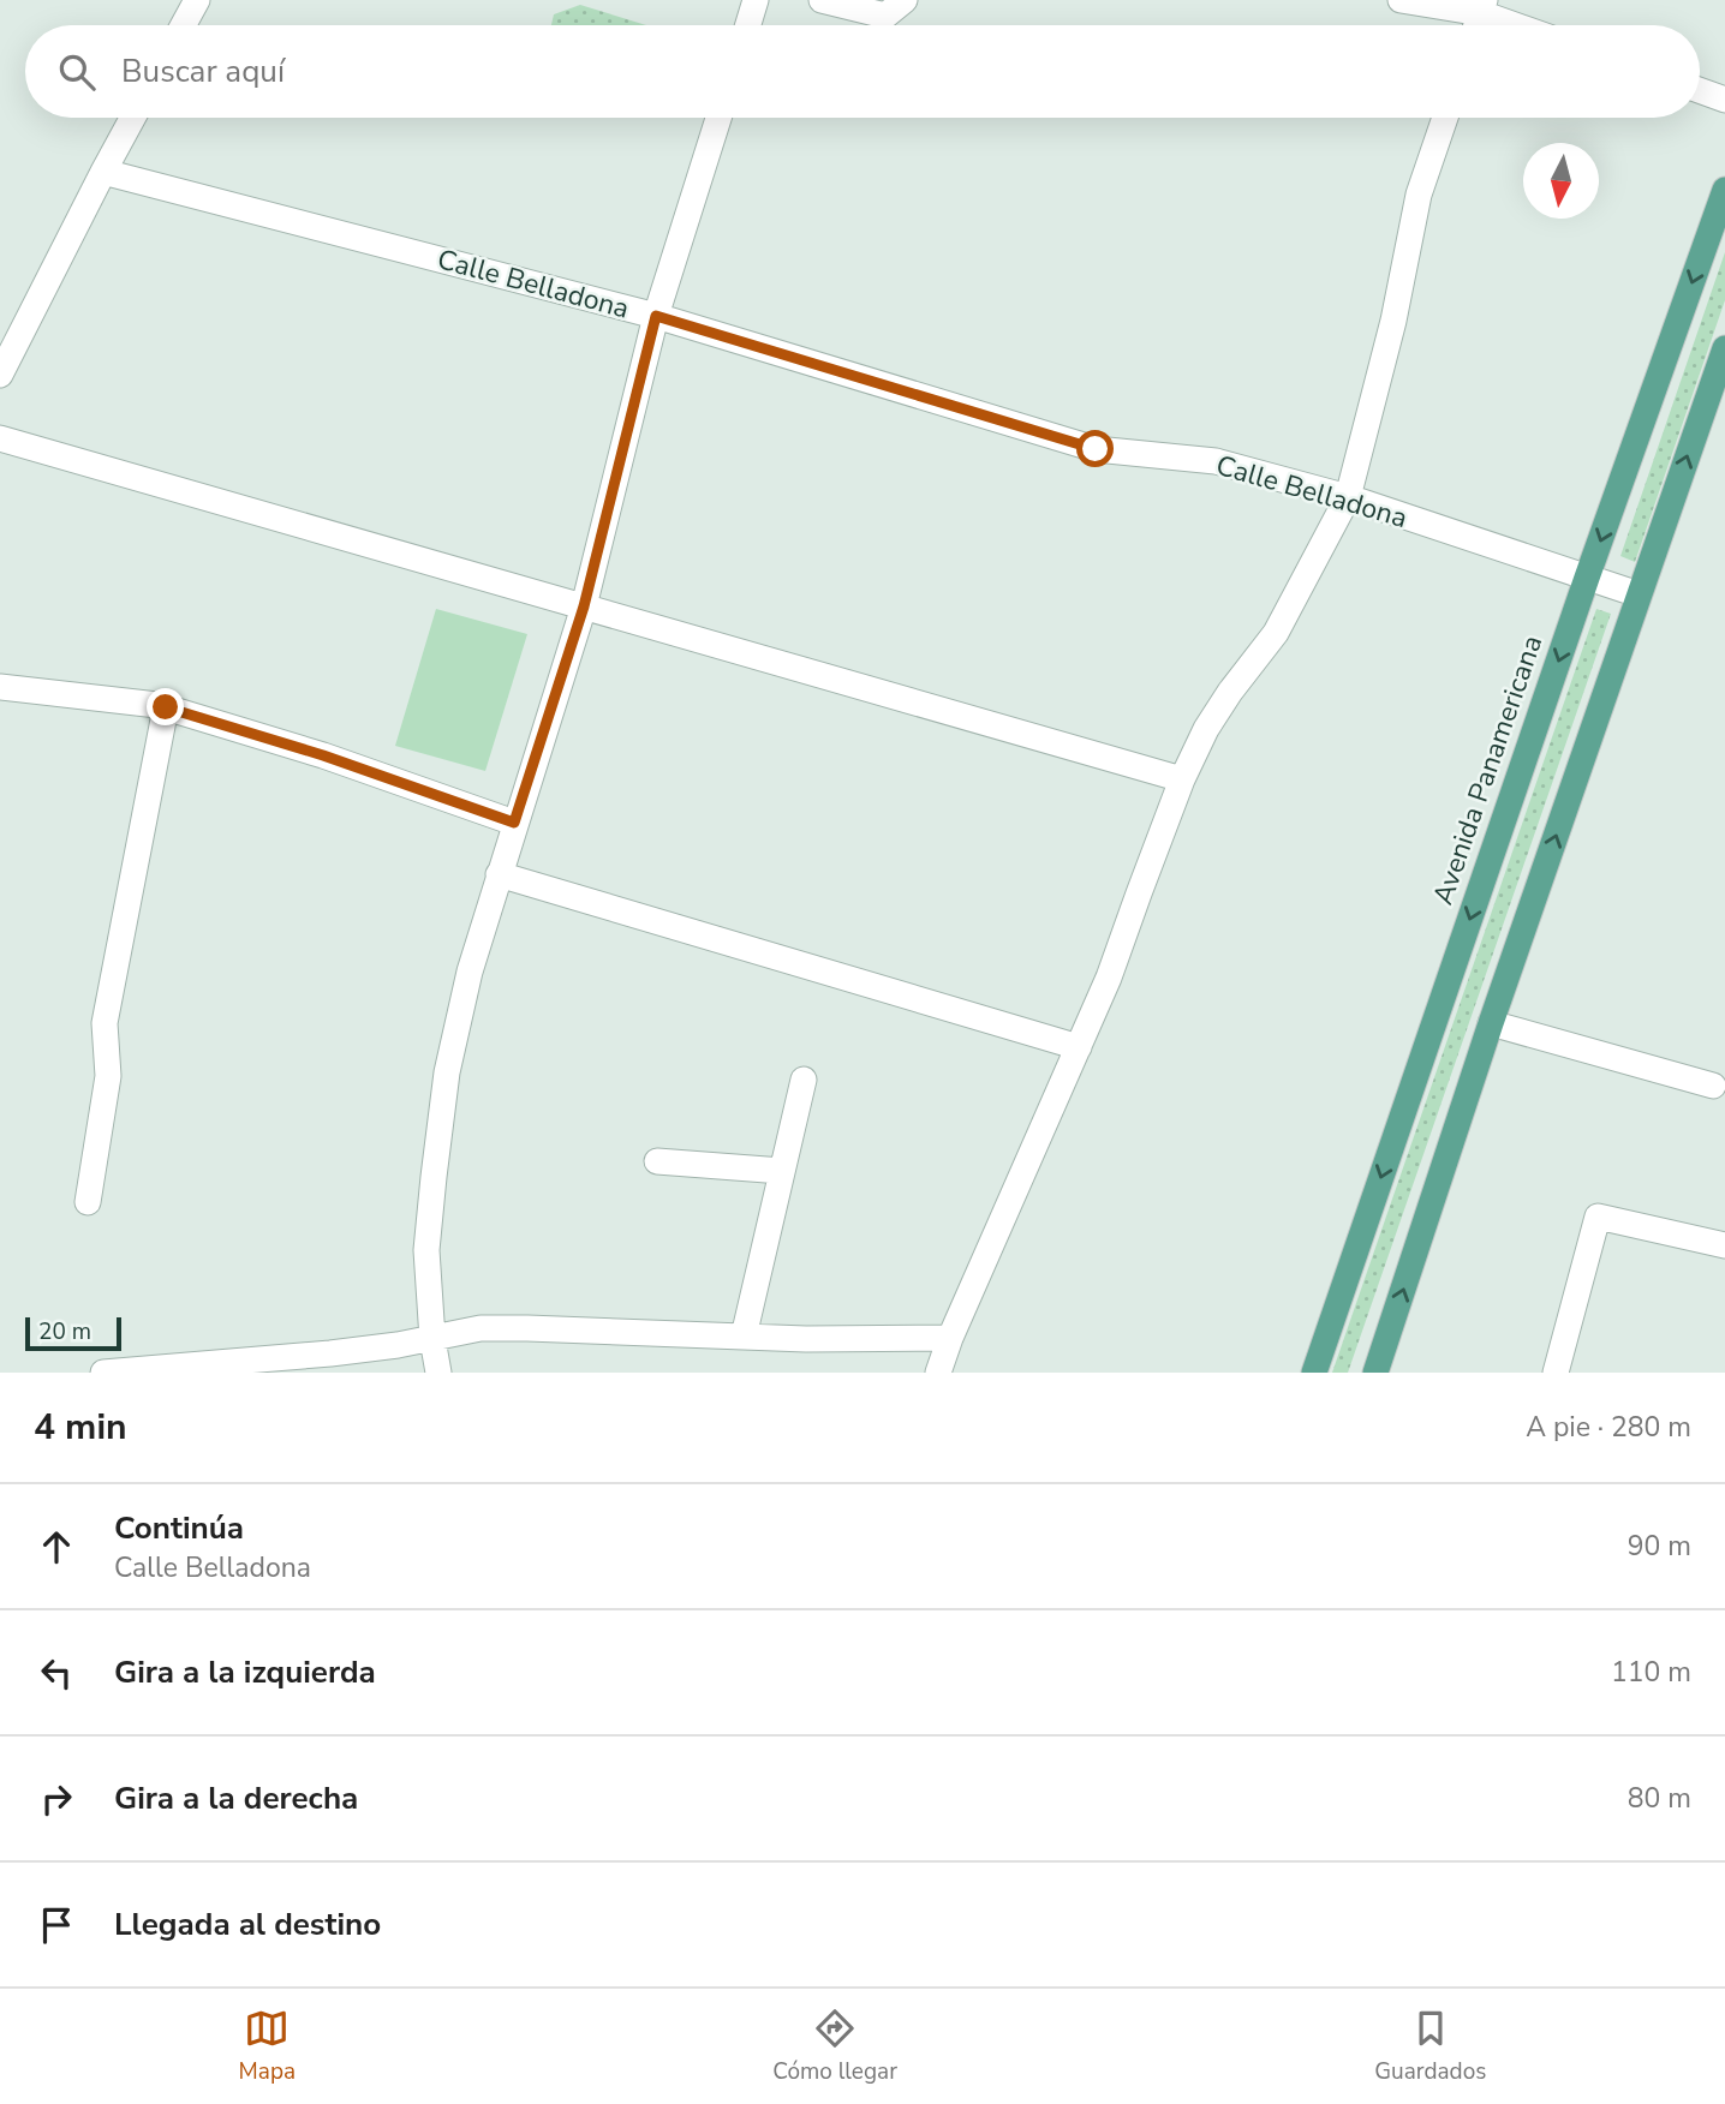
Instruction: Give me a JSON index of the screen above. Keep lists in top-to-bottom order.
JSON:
{
  "streets": {
    "main road": ["Avenida Panamericana"],
    "street": ["Calle Belladona"]
  },
  "crossings": [
    ["Calle Belladona", "Avenida Panamericana"]
  ],
  "scale_bar": "20 m",
  "north": "bottom",
  "page": {
    "search": "Buscar aquí",
    "scale": "20 m",
    "heading": ["4 min", "A pie · 280 m"],
    "list": [
      ["Continúa", "Calle Belladona", "90 m"],
      ["Gira a la izquierda", "110 m"],
      ["Gira a la derecha", "80 m"],
      "Llegada al destino"
    ],
    "nav": ["Mapa", "Cómo llegar", "Guardados"]
  }
}
